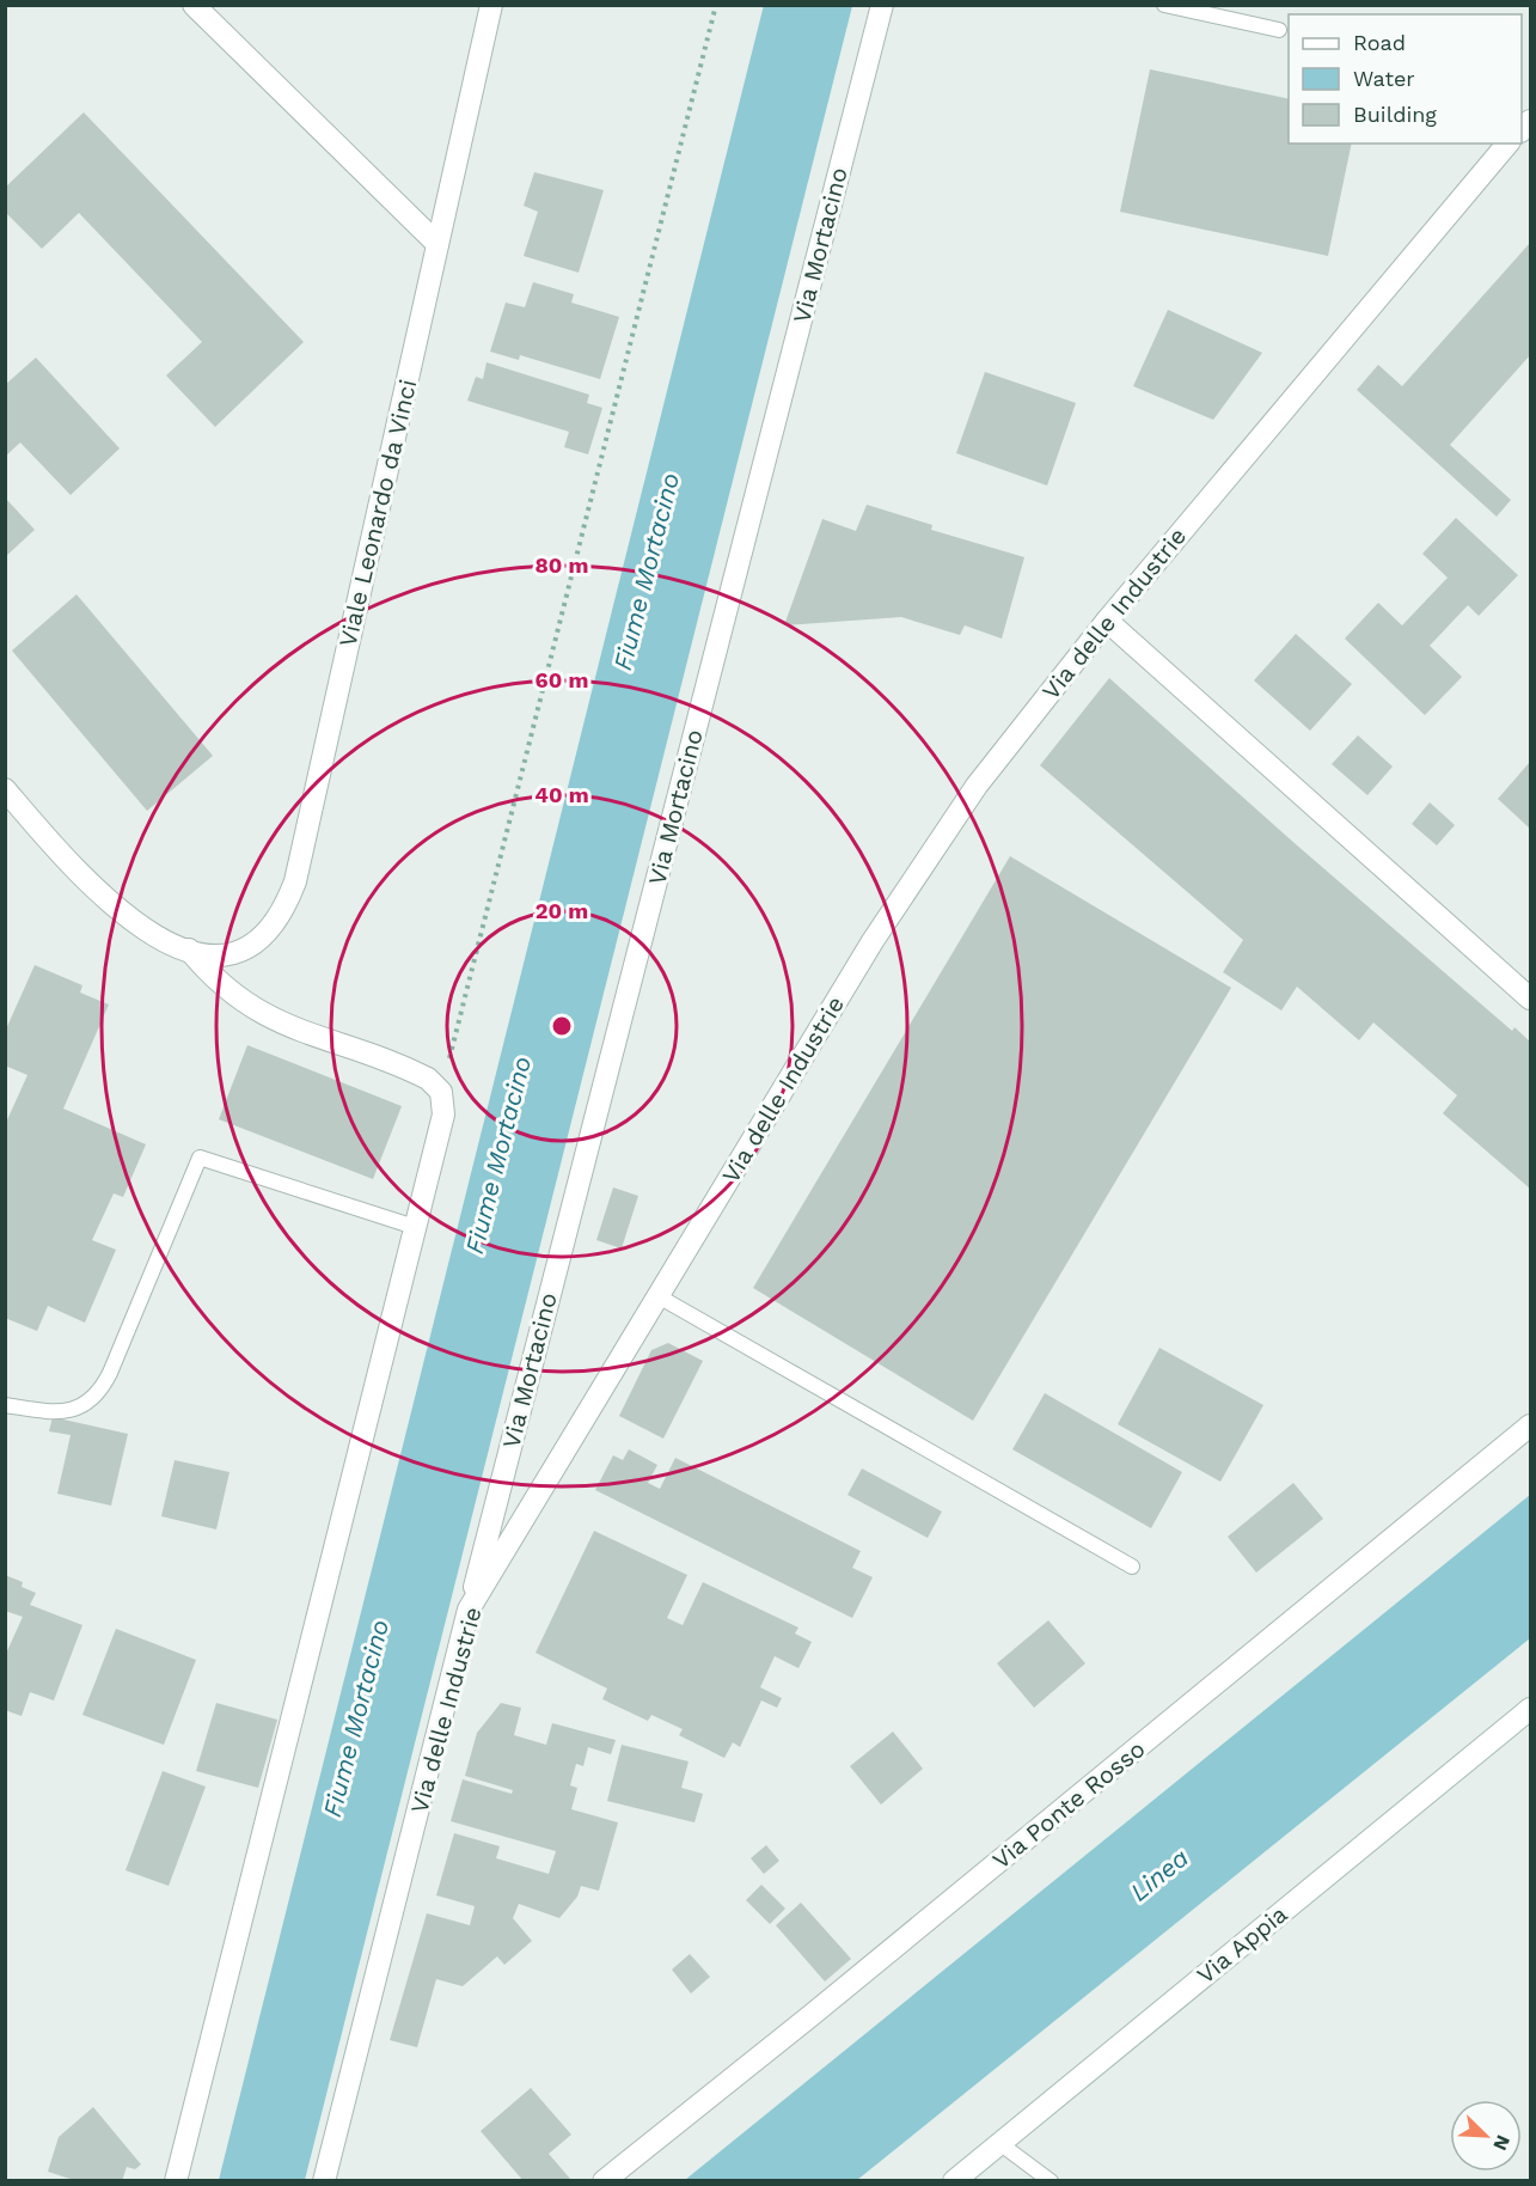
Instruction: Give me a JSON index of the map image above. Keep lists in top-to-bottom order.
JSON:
{
  "streets": {
    "street": [
      "Via Mortacino",
      "Viale Leonardo da Vinci",
      "Via delle Industrie",
      "Via Ponte Rosso",
      "Via Appia"
    ]
  },
  "crossings": [
    ["Via Mortacino", "Via delle Industrie"]
  ],
  "water": ["Fiume Mortacino", "Linea"],
  "legend": ["Road", "Water", "Building"],
  "north": "bottom right",
  "rings": [
    "80 m",
    "60 m",
    "40 m",
    "20 m"
  ]
}
